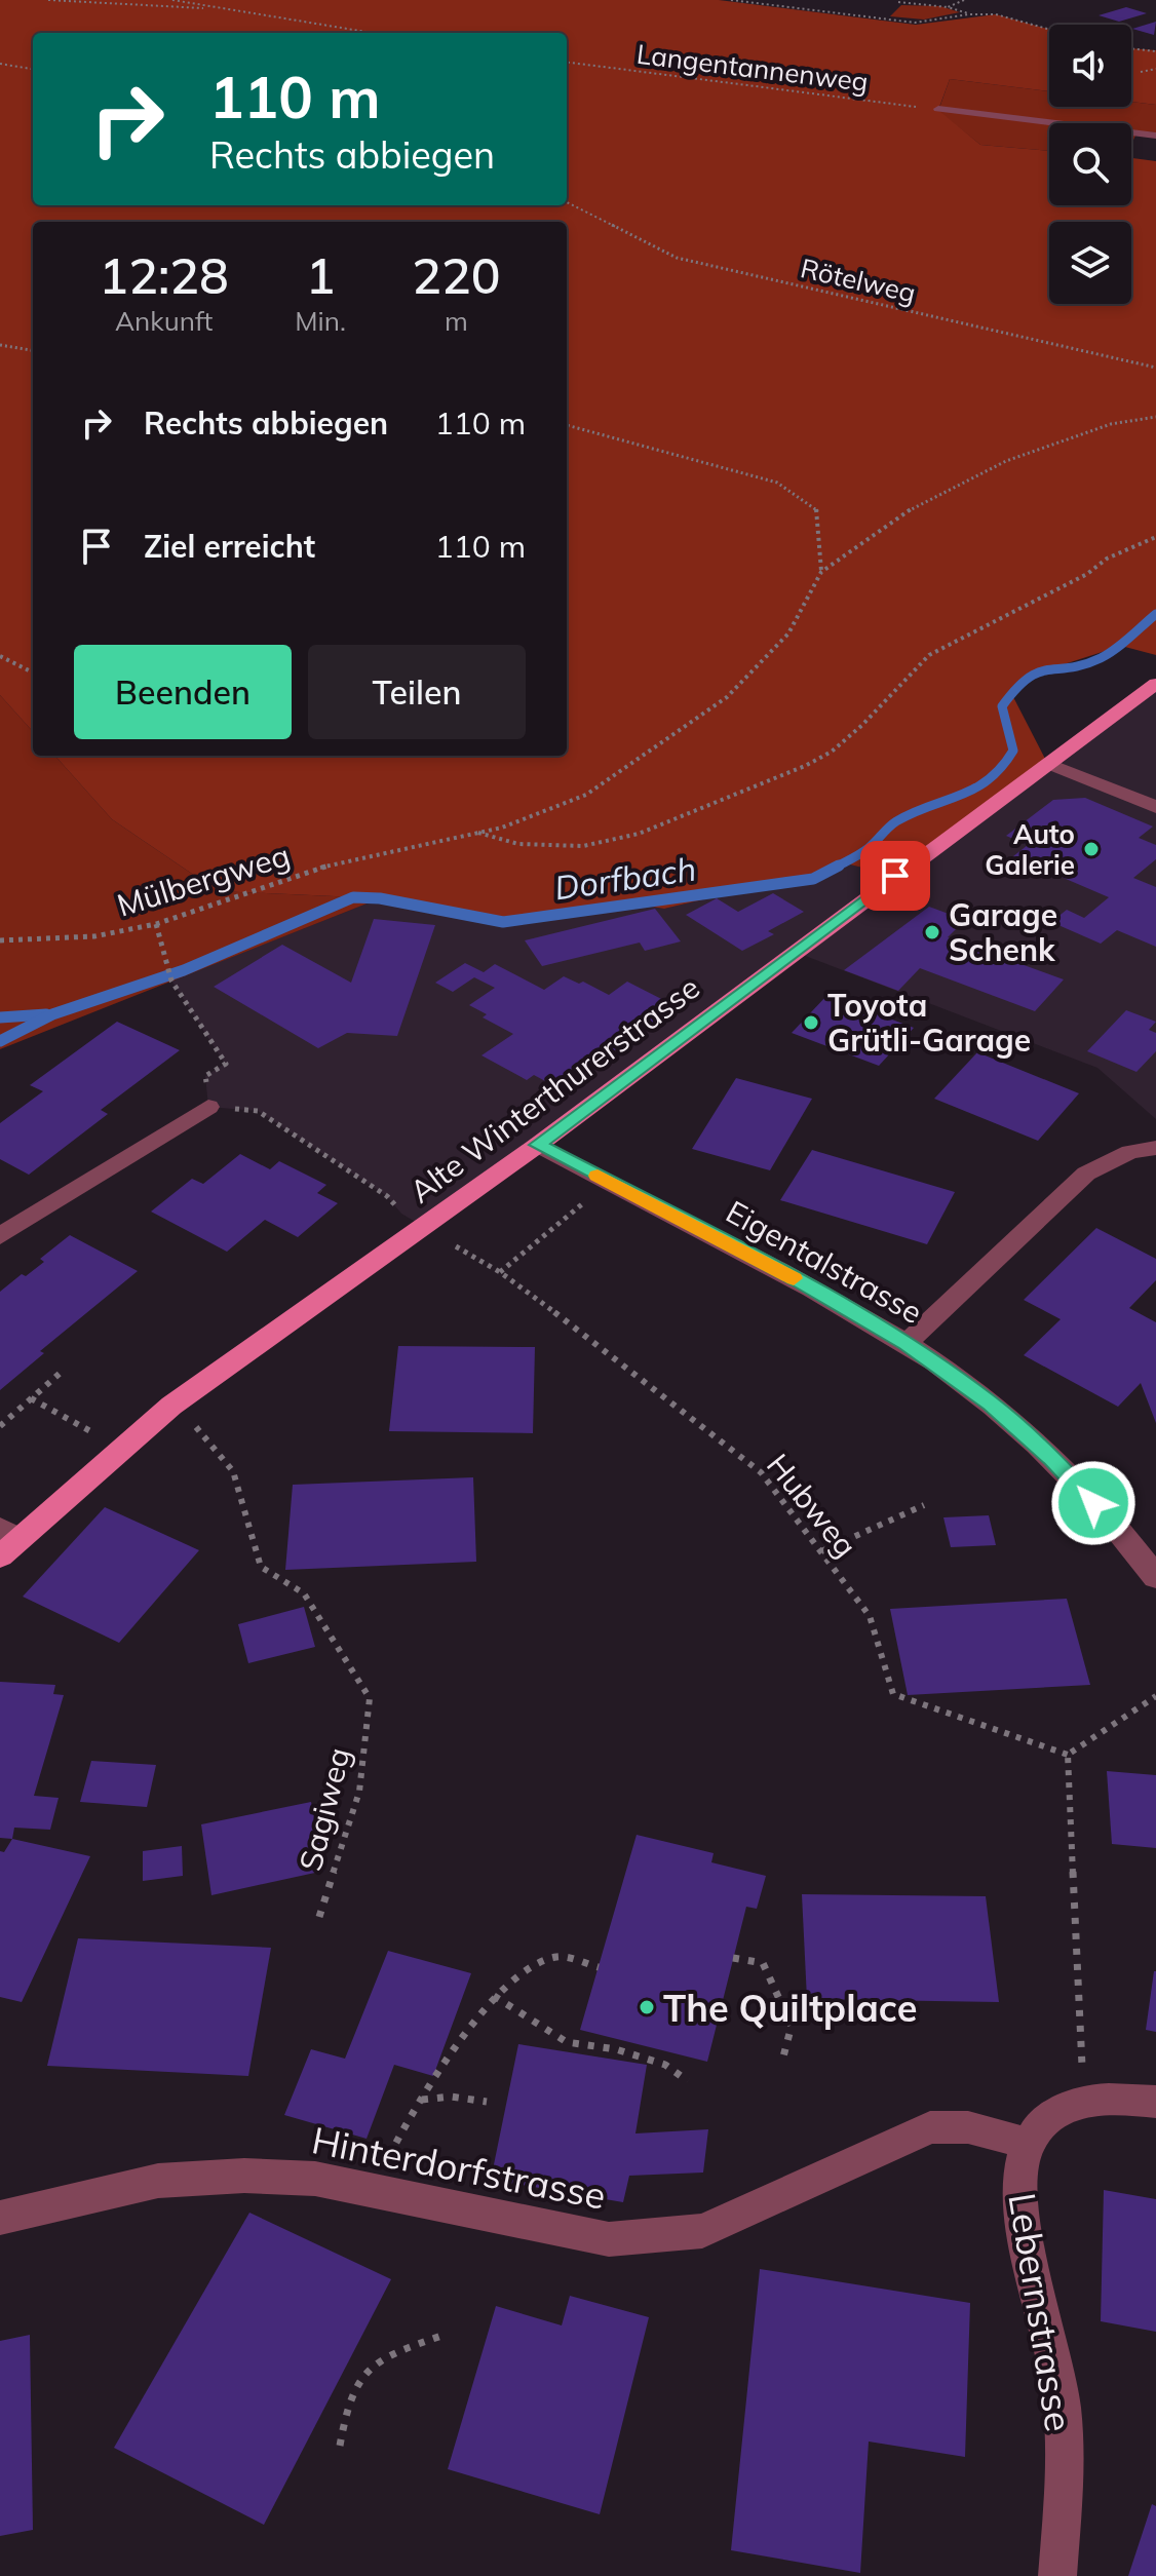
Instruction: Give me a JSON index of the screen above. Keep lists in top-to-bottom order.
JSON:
{
  "streets": {
    "main road": ["Alte Winterthurerstrasse"],
    "street": ["Eigentalstrasse", "Hinterdorfstrasse", "Lebernstrasse"],
    "path": [
      "Langentannenweg",
      "Rötelweg",
      "Mülbergweg",
      "Hubweg",
      "Sagiweg"
    ]
  },
  "crossings": [
    ["Alte Winterthurerstrasse", "Eigentalstrasse"],
    ["Hinterdorfstrasse", "Lebernstrasse"]
  ],
  "water": ["Dorfbach"],
  "places": [
    "Auto Galerie",
    "Garage Schenk",
    "Toyota Grütli-Garage",
    "The Quiltplace"
  ],
  "page": {
    "turn": ["110 m", "Rechts abbiegen"],
    "eta": [
      "12:28",
      "Ankunft",
      "1",
      "Min.",
      "220",
      "m"
    ],
    "list": [
      {
        "name": "Rechts abbiegen",
        "value": "110 m"
      },
      {
        "name": "Ziel erreicht",
        "value": "110 m"
      }
    ],
    "buttons": ["Beenden", "Teilen"]
  }
}
